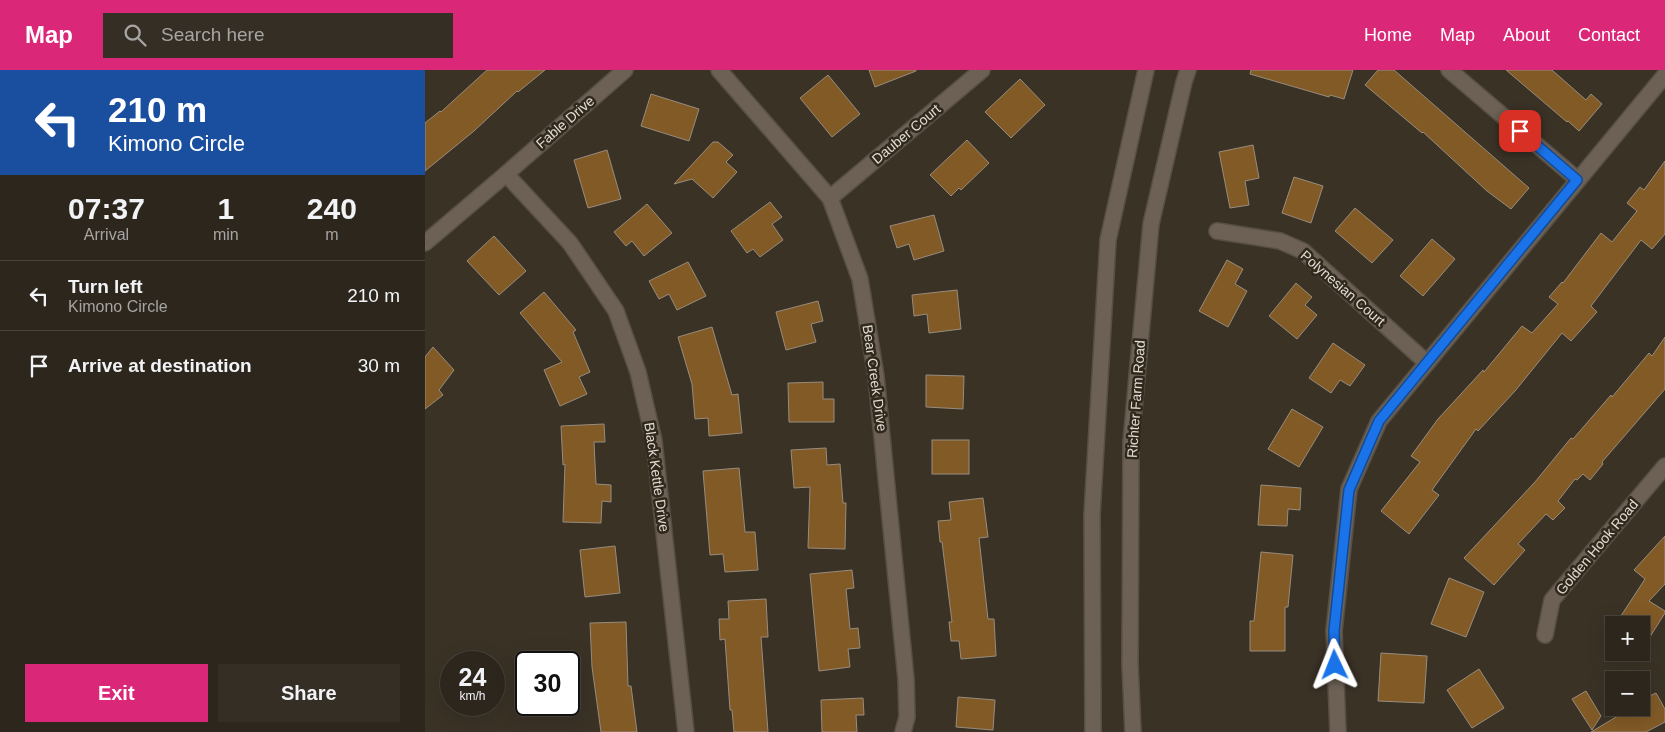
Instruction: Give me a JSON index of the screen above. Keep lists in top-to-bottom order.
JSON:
{
  "streets": {
    "street": [
      "Fable Drive",
      "Dauber Court",
      "Polynesian Court",
      "Bear Creek Drive",
      "Richter Farm Road",
      "Black Kettle Drive",
      "Golden Hook Road"
    ]
  },
  "crossings": [
    ["Fable Drive", "Black Kettle Drive"],
    ["Dauber Court", "Bear Creek Drive"]
  ],
  "page": {
    "header": "Map",
    "search": "Search here",
    "nav": [
      "Home",
      "Map",
      "About",
      "Contact"
    ],
    "turn": ["210 m", "Kimono Circle"],
    "eta": [
      "07:37",
      "Arrival",
      "1",
      "min",
      "240",
      "m"
    ],
    "list": [
      {
        "name": "Turn left",
        "note": "Kimono Circle",
        "value": "210 m"
      },
      {
        "name": "Arrive at destination",
        "value": "30 m"
      }
    ],
    "map_buttons": ["+", "−"],
    "speed": "24 km/h",
    "limit": "30",
    "buttons": ["Exit", "Share"]
  }
}
